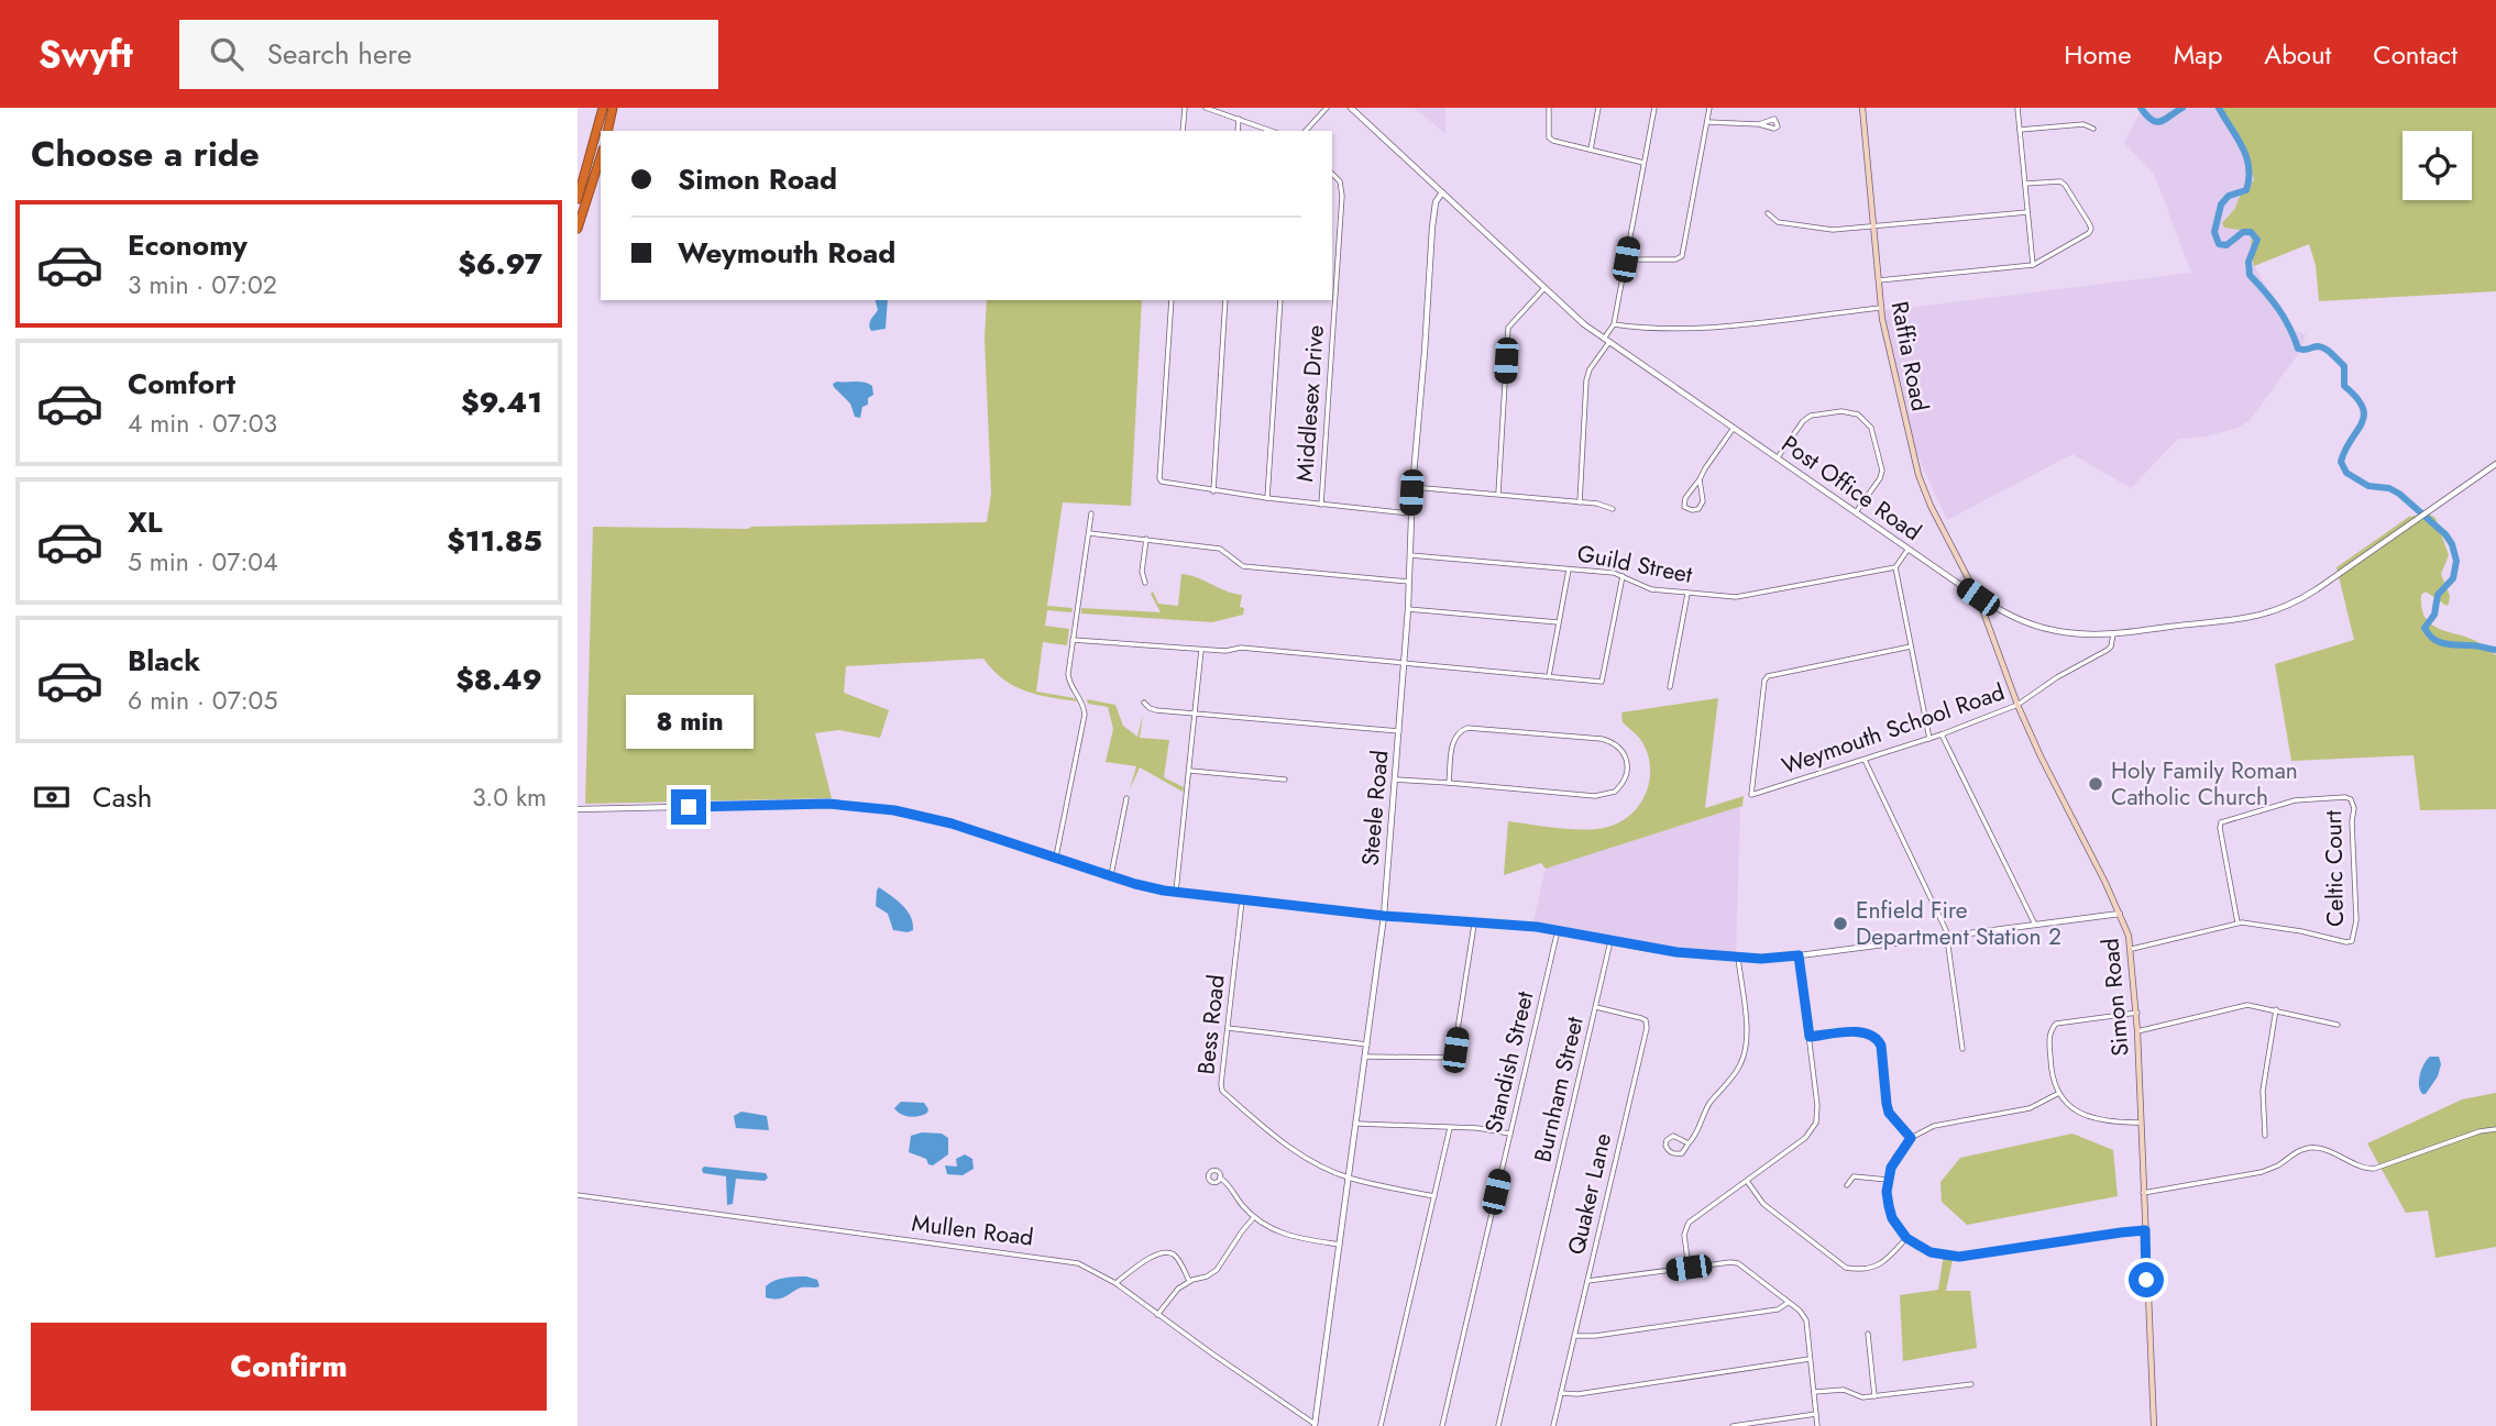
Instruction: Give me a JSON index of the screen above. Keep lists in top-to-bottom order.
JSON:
{
  "streets": {
    "main road": ["Raffia Road", "Simon Road"],
    "street": [
      "Middlesex Drive",
      "Post Office Road",
      "Guild Street",
      "Weymouth School Road",
      "Steele Road",
      "Celtic Court",
      "Bess Road",
      "Standish Street",
      "Burnham Street",
      "Quaker Lane",
      "Mullen Road"
    ]
  },
  "crossings": [
    ["Raffia Road", "Post Office Road"],
    ["Raffia Road", "Simon Road"],
    ["Post Office Road", "Weymouth School Road"],
    ["Post Office Road", "Steele Road"],
    ["Post Office Road", "Simon Road"],
    ["Guild Street", "Steele Road"],
    ["Weymouth School Road", "Simon Road"],
    ["Steele Road", "Bess Road"],
    ["Steele Road", "Mullen Road"],
    ["Burnham Street", "Quaker Lane"]
  ],
  "places": ["Holy Family Roman Catholic Church", "Enfield Fire Department Station 2"],
  "page": {
    "header": "Swyft",
    "search": "Search here",
    "nav": [
      "Home",
      "Map",
      "About",
      "Contact"
    ],
    "heading": "Choose a ride",
    "banner": ["Simon Road", "Weymouth Road"],
    "list": [
      {
        "name": "Economy",
        "note": "3 min · 07:02",
        "value": "$6.97"
      },
      {
        "name": "Comfort",
        "note": "4 min · 07:03",
        "value": "$9.41"
      },
      {
        "name": "XL",
        "note": "5 min · 07:04",
        "value": "$11.85"
      },
      {
        "name": "Black",
        "note": "6 min · 07:05",
        "value": "$8.49"
      }
    ],
    "bubble": "8 min",
    "pay": ["Cash", "3.0 km"],
    "buttons": "Confirm"
  }
}
